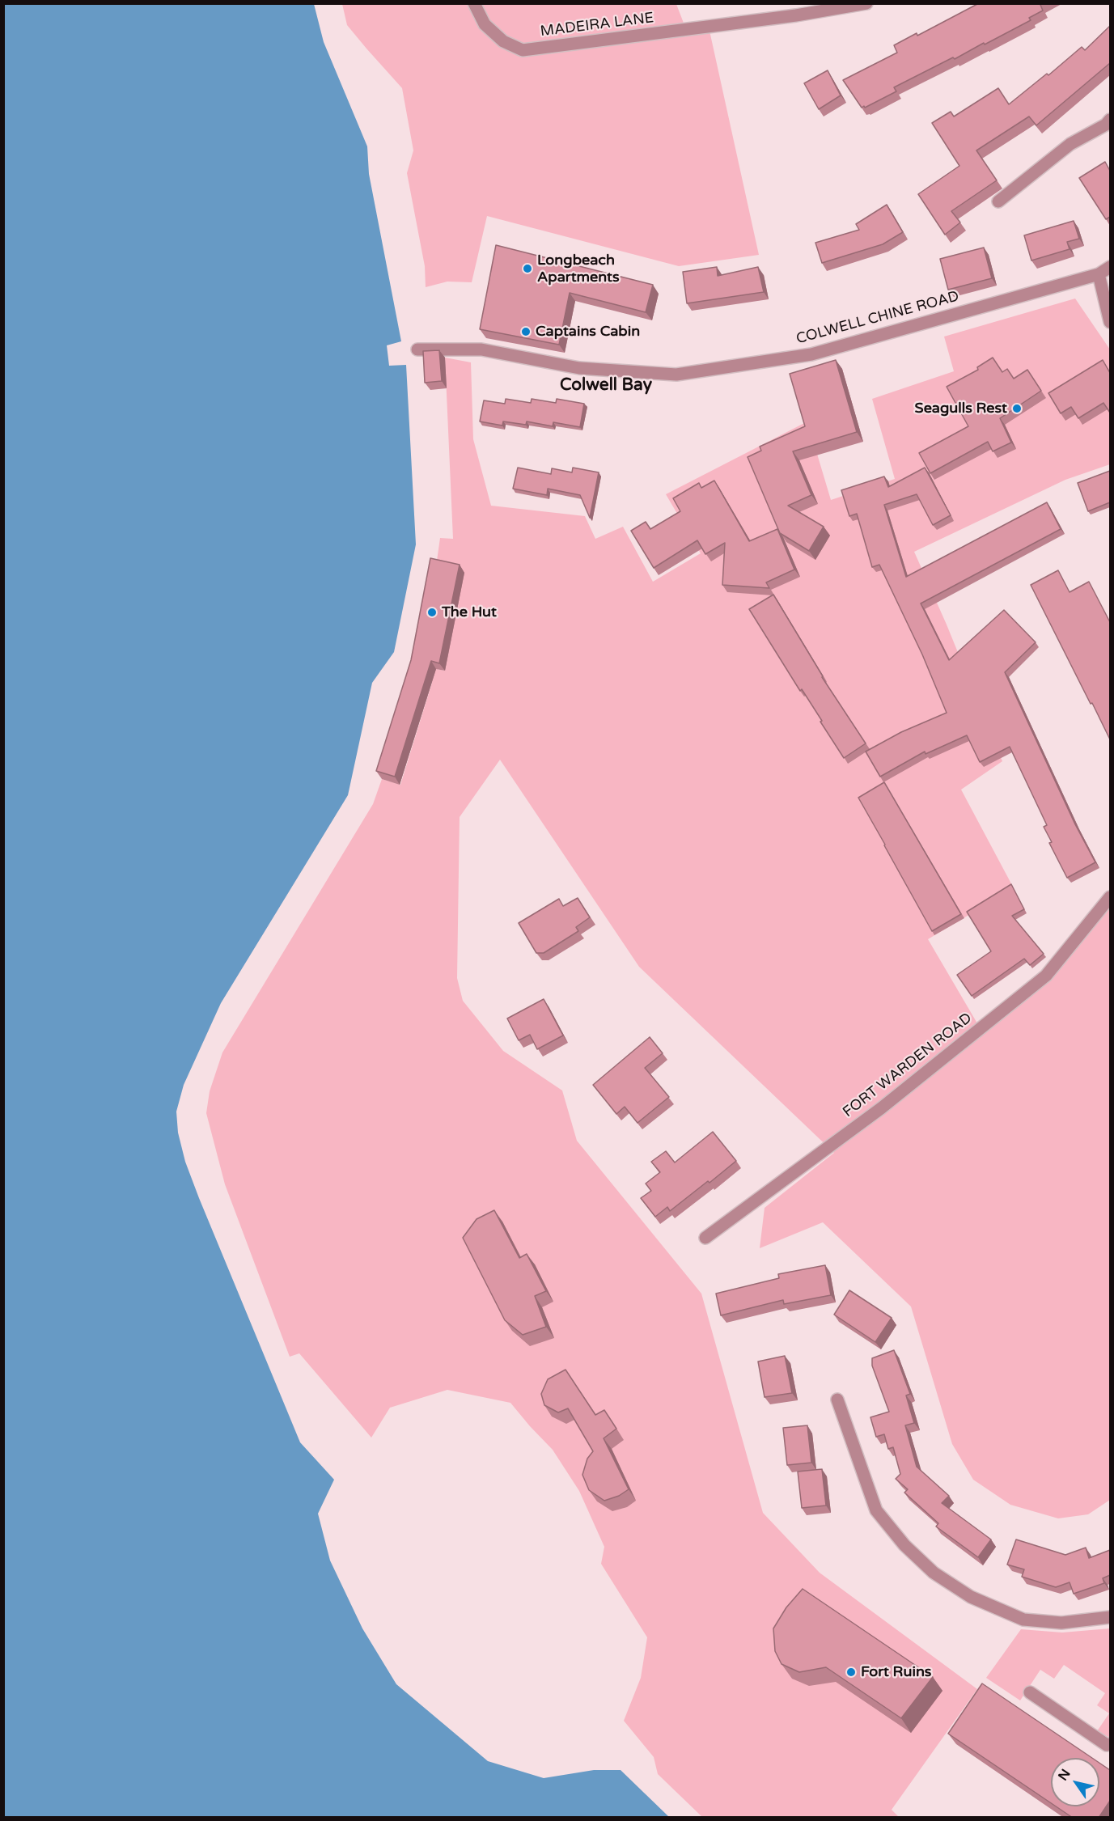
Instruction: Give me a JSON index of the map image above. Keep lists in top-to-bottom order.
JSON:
{
  "streets": {
    "street": ["MADEIRA LANE", "COLWELL CHINE ROAD", "FORT WARDEN ROAD"]
  },
  "districts": ["Colwell Bay"],
  "places": [
    "Longbeach Apartments",
    "Captains Cabin",
    "Seagulls Rest",
    "The Hut",
    "Fort Ruins"
  ],
  "north": "top left"
}
